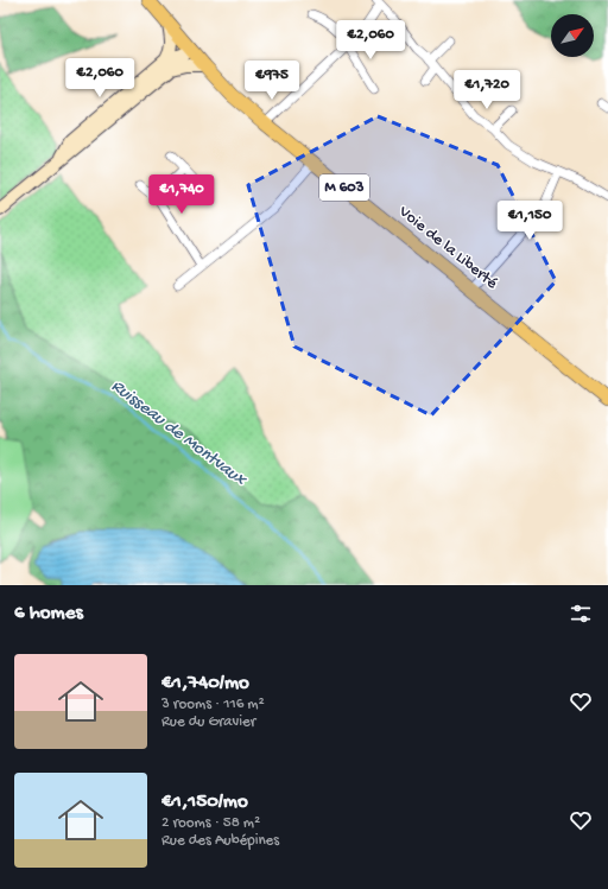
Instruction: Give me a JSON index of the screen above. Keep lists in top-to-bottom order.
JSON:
{
  "streets": {
    "main road": ["M 603", "Voie de la Liberté"]
  },
  "crossings": [
    ["M 603", "Voie de la Liberté"]
  ],
  "water": ["Ruisseau de Montvaux"],
  "north": "top right",
  "page": {
    "price": [
      "€2,060",
      "€2,060",
      "€975",
      "€1,720",
      "€1,740",
      "€1,150"
    ],
    "heading": "6 homes",
    "list": [
      {
        "name": "€1,740/mo",
        "note": "3 rooms · 116 m² · Rue du Gravier"
      },
      {
        "name": "€1,150/mo",
        "note": "2 rooms · 58 m² · Rue des Aubépines"
      }
    ]
  }
}
